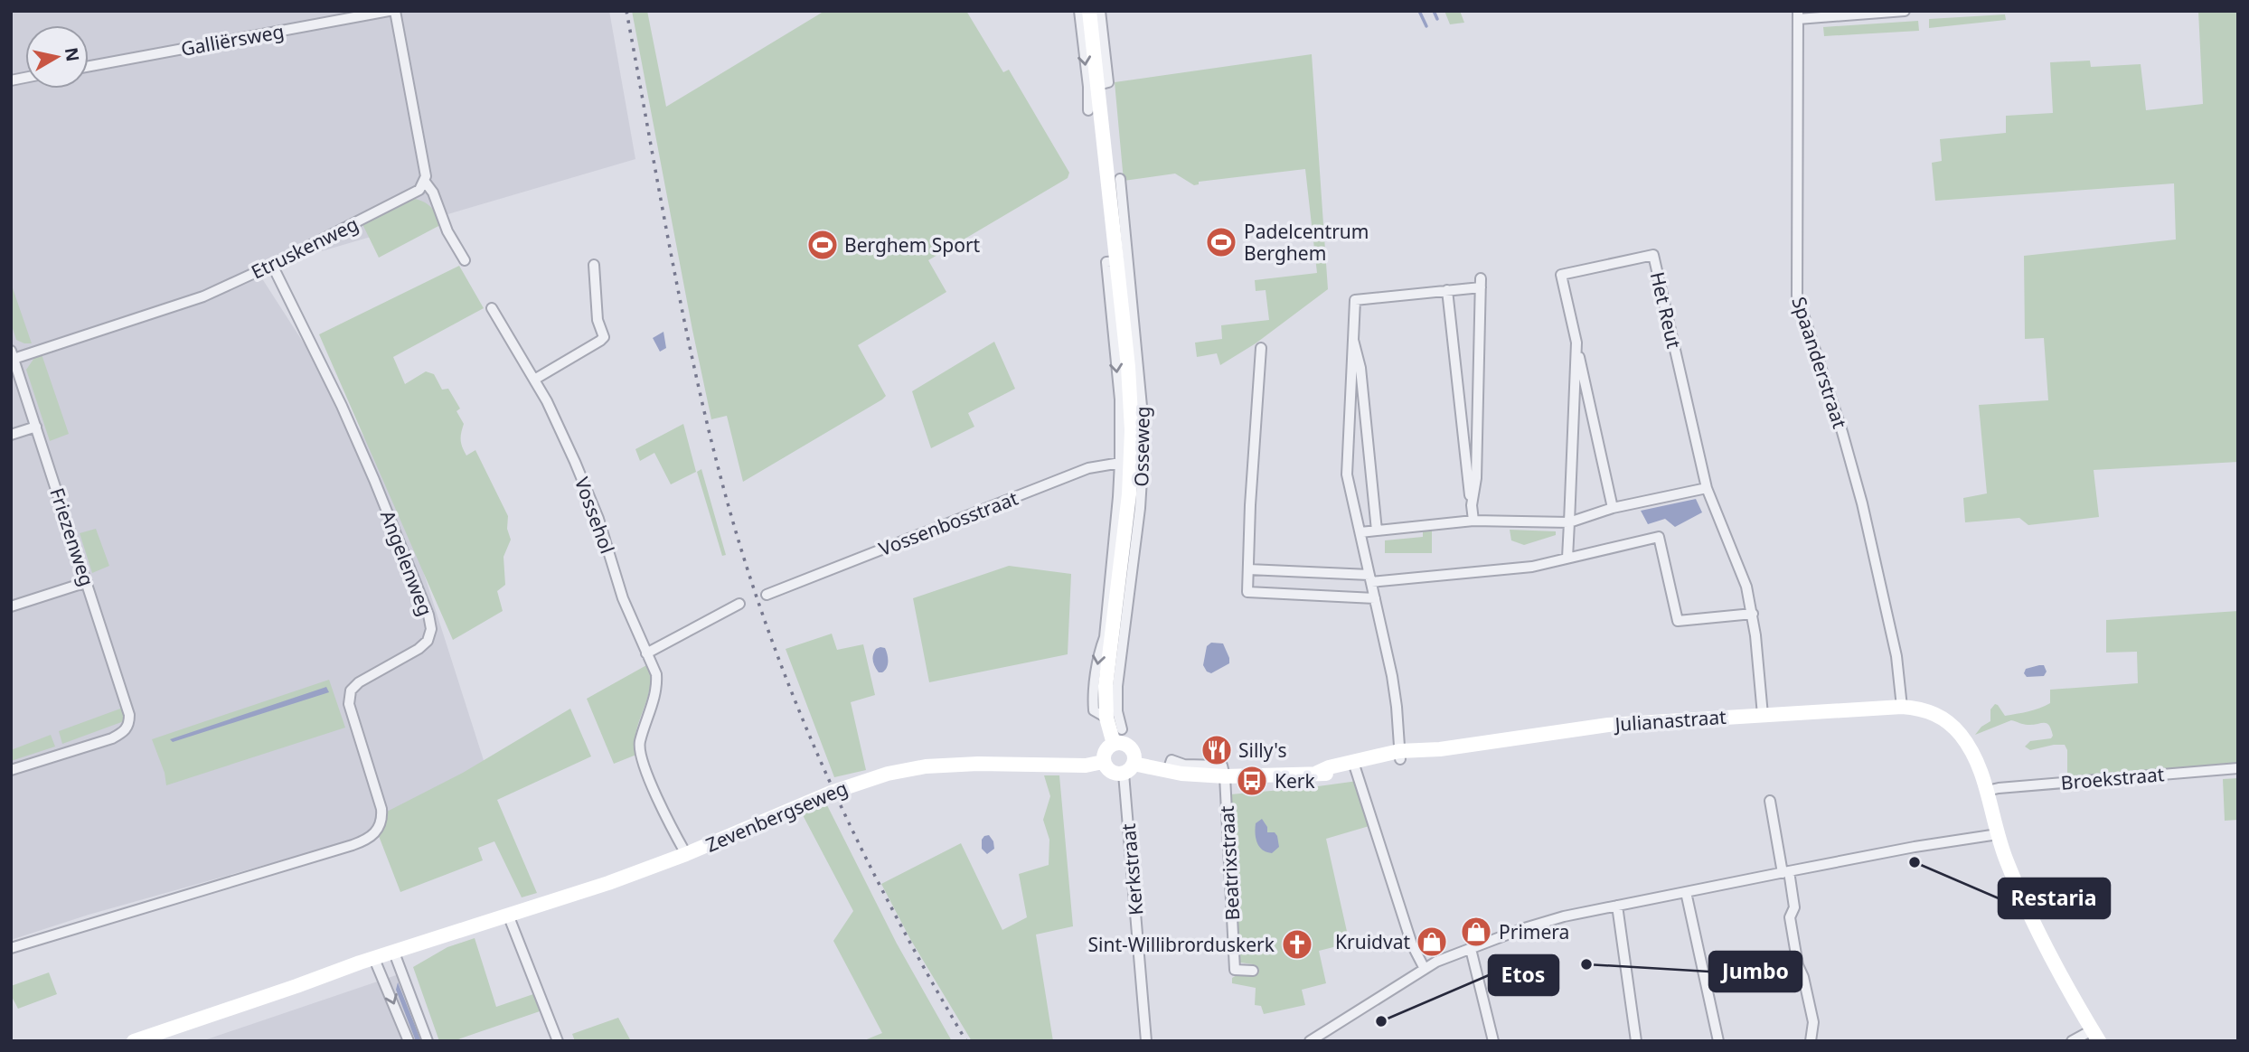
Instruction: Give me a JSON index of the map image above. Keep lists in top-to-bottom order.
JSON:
{
  "streets": {
    "street": [
      "Galliërsweg",
      "Etruskenweg",
      "Het Reut",
      "Spaanderstraat",
      "Osseweg",
      "Vossehol",
      "Vossenbosstraat",
      "Friezenweg",
      "Angelenweg",
      "Julianastraat",
      "Broekstraat",
      "Zevenbergseweg",
      "Beatrixstraat",
      "Kerkstraat"
    ]
  },
  "crossings": [
    ["Etruskenweg", "Friezenweg"],
    ["Etruskenweg", "Angelenweg"],
    ["Het Reut", "Julianastraat"],
    ["Spaanderstraat", "Julianastraat"],
    ["Osseweg", "Vossenbosstraat"],
    ["Osseweg", "Julianastraat"],
    ["Osseweg", "Zevenbergseweg"],
    ["Osseweg", "Kerkstraat"],
    ["Vossehol", "Zevenbergseweg"],
    ["Julianastraat", "Broekstraat"],
    ["Julianastraat", "Zevenbergseweg"],
    ["Julianastraat", "Beatrixstraat"],
    ["Julianastraat", "Kerkstraat"],
    ["Zevenbergseweg", "Kerkstraat"]
  ],
  "places": {
    "sports": ["Padelcentrum Berghem", "Berghem Sport"],
    "restaurant": ["Silly's"],
    "bus stop": ["Kerk"],
    "other": ["Restaria", "Jumbo", "Etos"],
    "shop": ["Primera", "Kruidvat"],
    "church": ["Sint-Willibrorduskerk"]
  },
  "north": "right"
}
